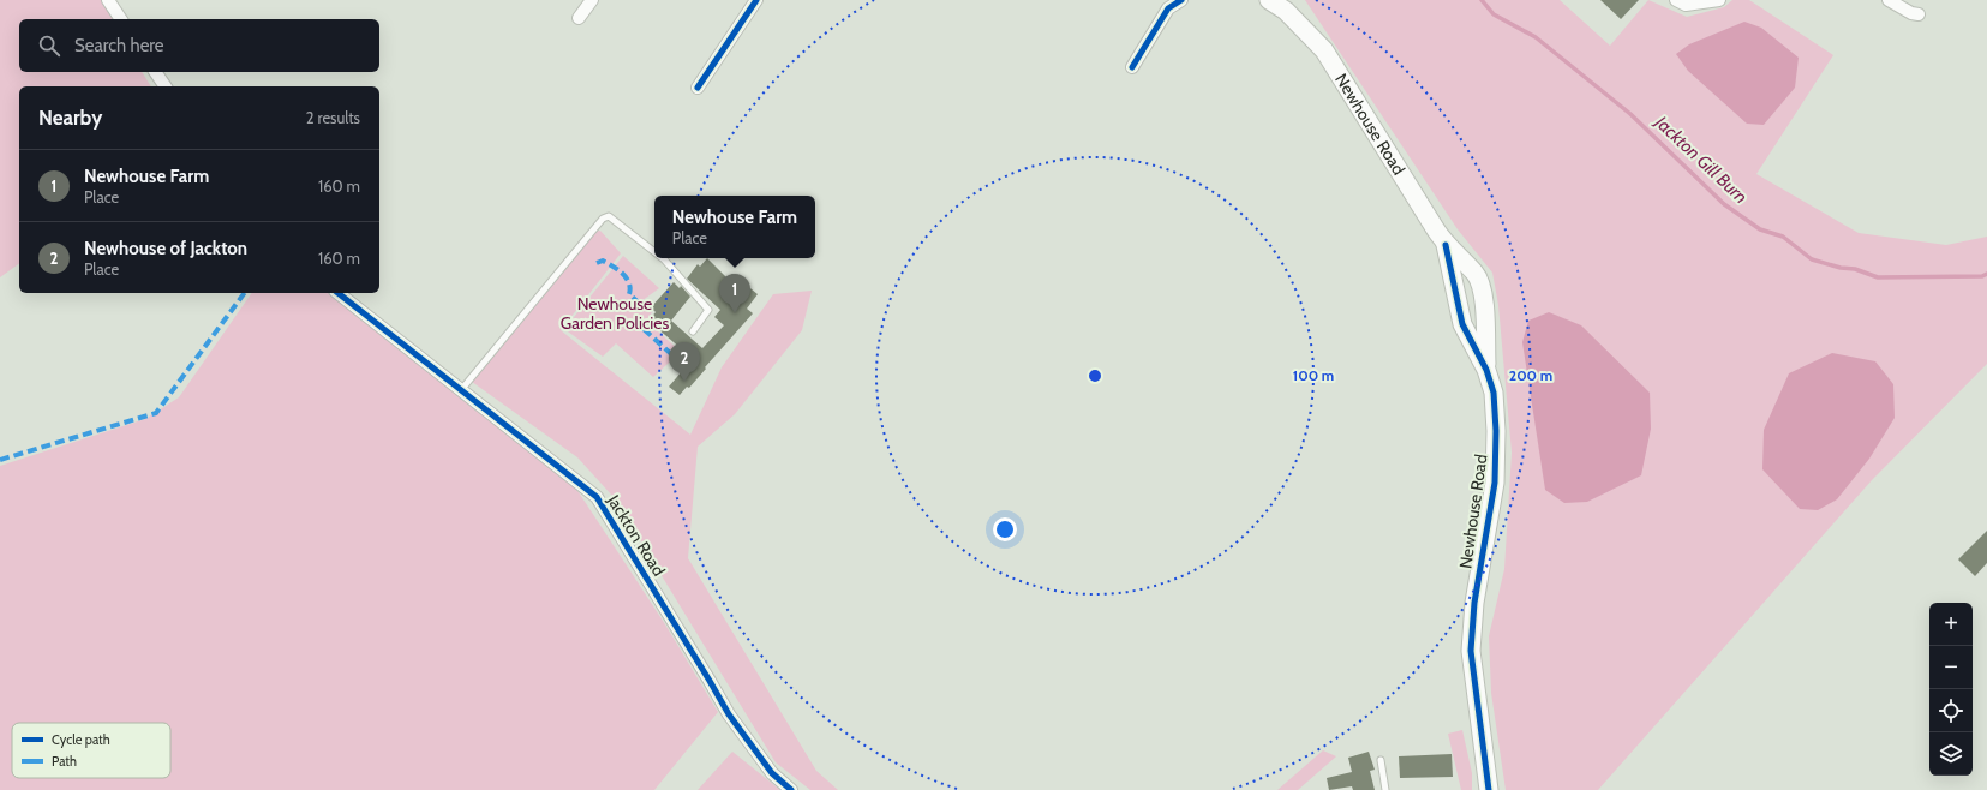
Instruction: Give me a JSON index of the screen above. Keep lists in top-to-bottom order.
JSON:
{
  "streets": {
    "street": ["Newhouse Road", "Jackton Road"]
  },
  "water": ["Jackton Gill Burn"],
  "parks": ["Newhouse Garden Policies"],
  "legend": ["Cycle path", "Path"],
  "page": {
    "search": "Search here",
    "heading": ["Nearby", "2 results"],
    "list": [
      {
        "mark": "1",
        "name": "Newhouse Farm",
        "note": "Place",
        "value": "160 m"
      },
      {
        "mark": "2",
        "name": "Newhouse of Jackton",
        "note": "Place",
        "value": "160 m"
      }
    ],
    "popup": ["Newhouse Farm", "Place"],
    "pins": ["1", "2"],
    "map_buttons": ["+", "−"]
  },
  "rings": ["100 m", "200 m"]
}
